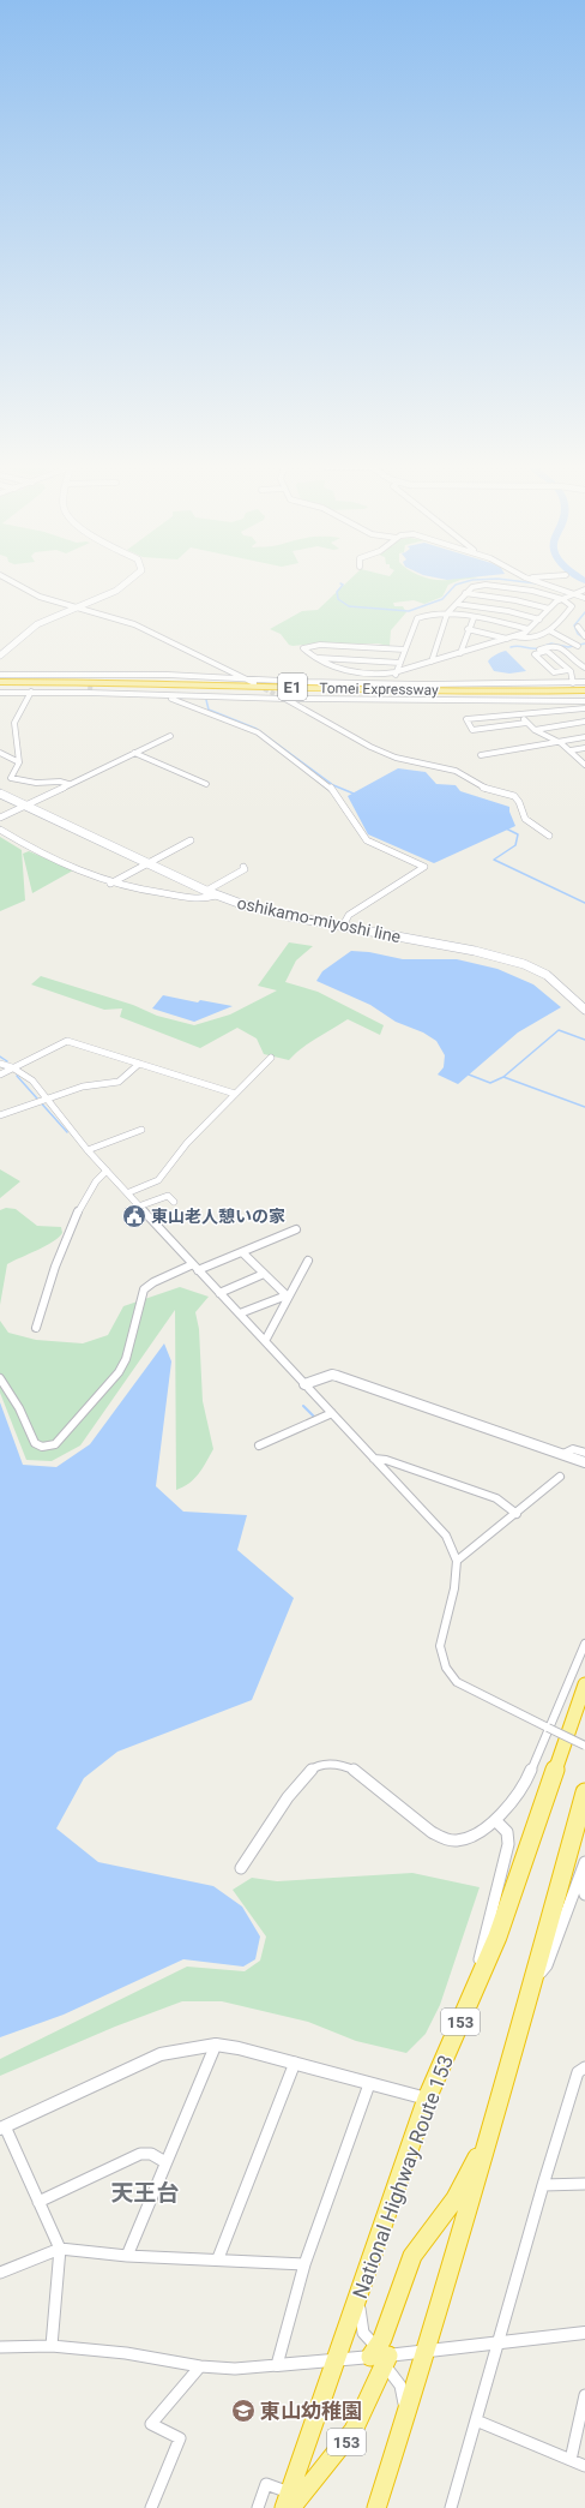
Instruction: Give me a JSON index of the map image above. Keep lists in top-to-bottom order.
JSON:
{
  "streets": {
    "highway": [
      "E1",
      "Tomei Expressway",
      "153",
      "National Highway Route 153"
    ],
    "main road": ["oshikamo-miyoshi line"]
  },
  "crossings": [
    ["153", "National Highway Route 153"]
  ],
  "districts": ["天王台"],
  "places": {
    "public building": ["東山老人憩いの家"],
    "school or university": ["東山幼稚園"]
  }
}
